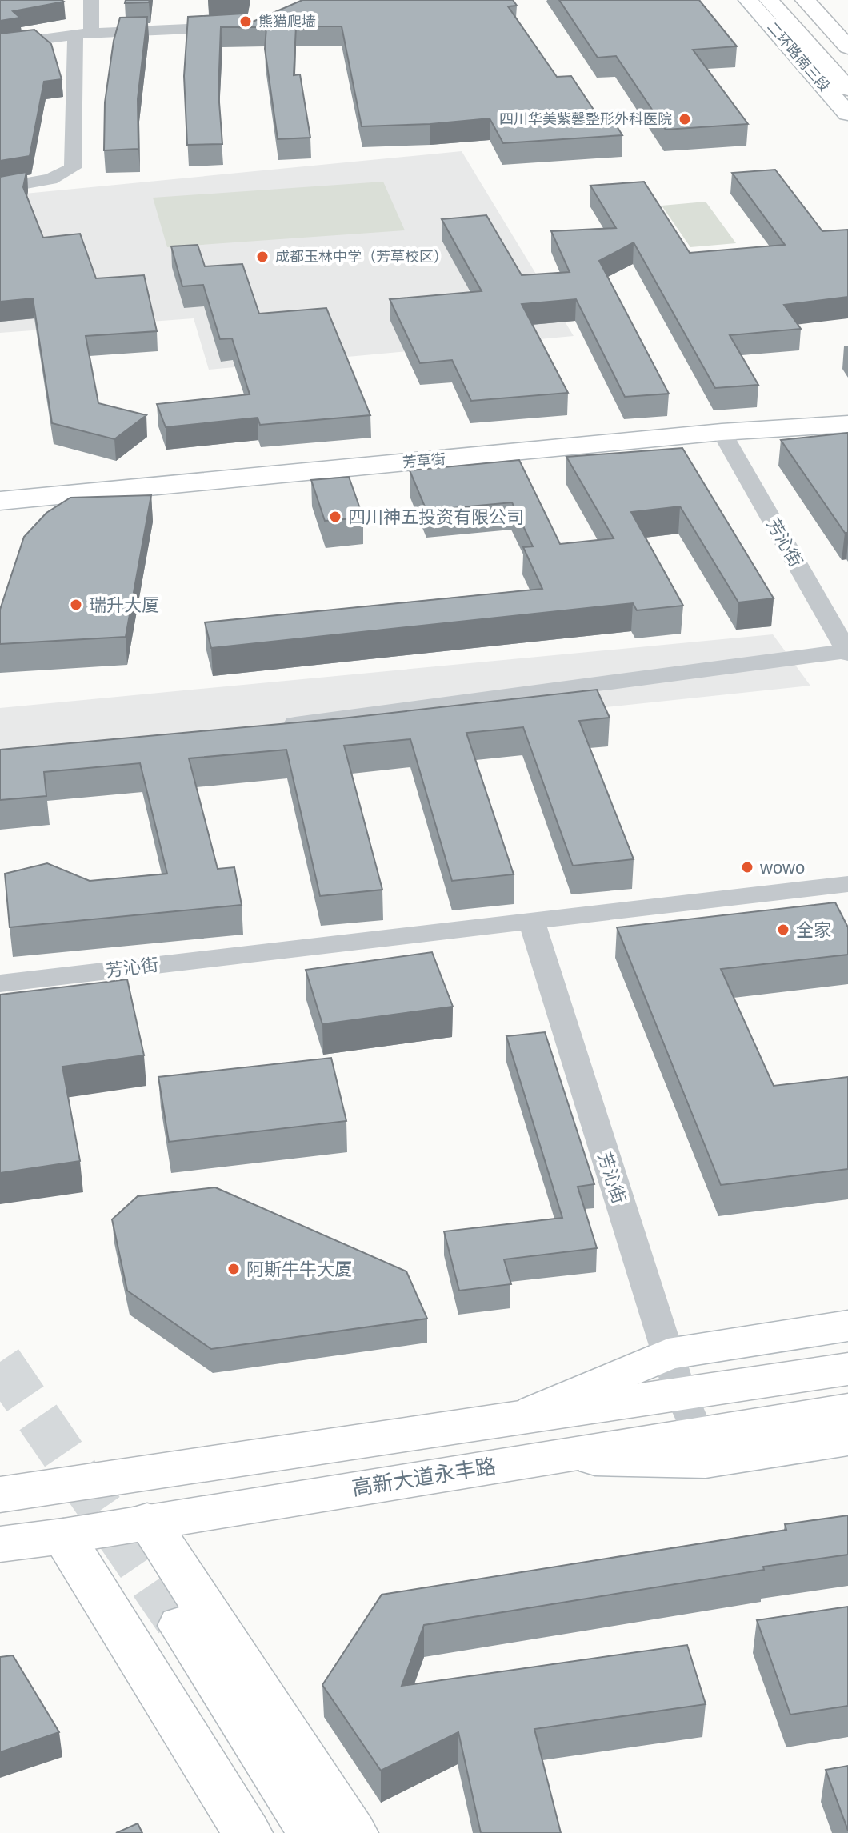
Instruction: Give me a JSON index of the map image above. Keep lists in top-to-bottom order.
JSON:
{
  "streets": {
    "main road": ["二环路南三段", "芳草街", "高新大道永丰路"],
    "street": ["芳沁街"]
  },
  "crossings": [
    ["芳草街", "芳沁街"],
    ["芳沁街", "高新大道永丰路"]
  ],
  "places": [
    "熊猫爬墙",
    "四川华美紫馨整形外科医院",
    "成都玉林中学（芳草校区）",
    "四川神五投资有限公司",
    "瑞升大厦",
    "wowo",
    "全家",
    "阿斯牛牛大厦"
  ]
}
